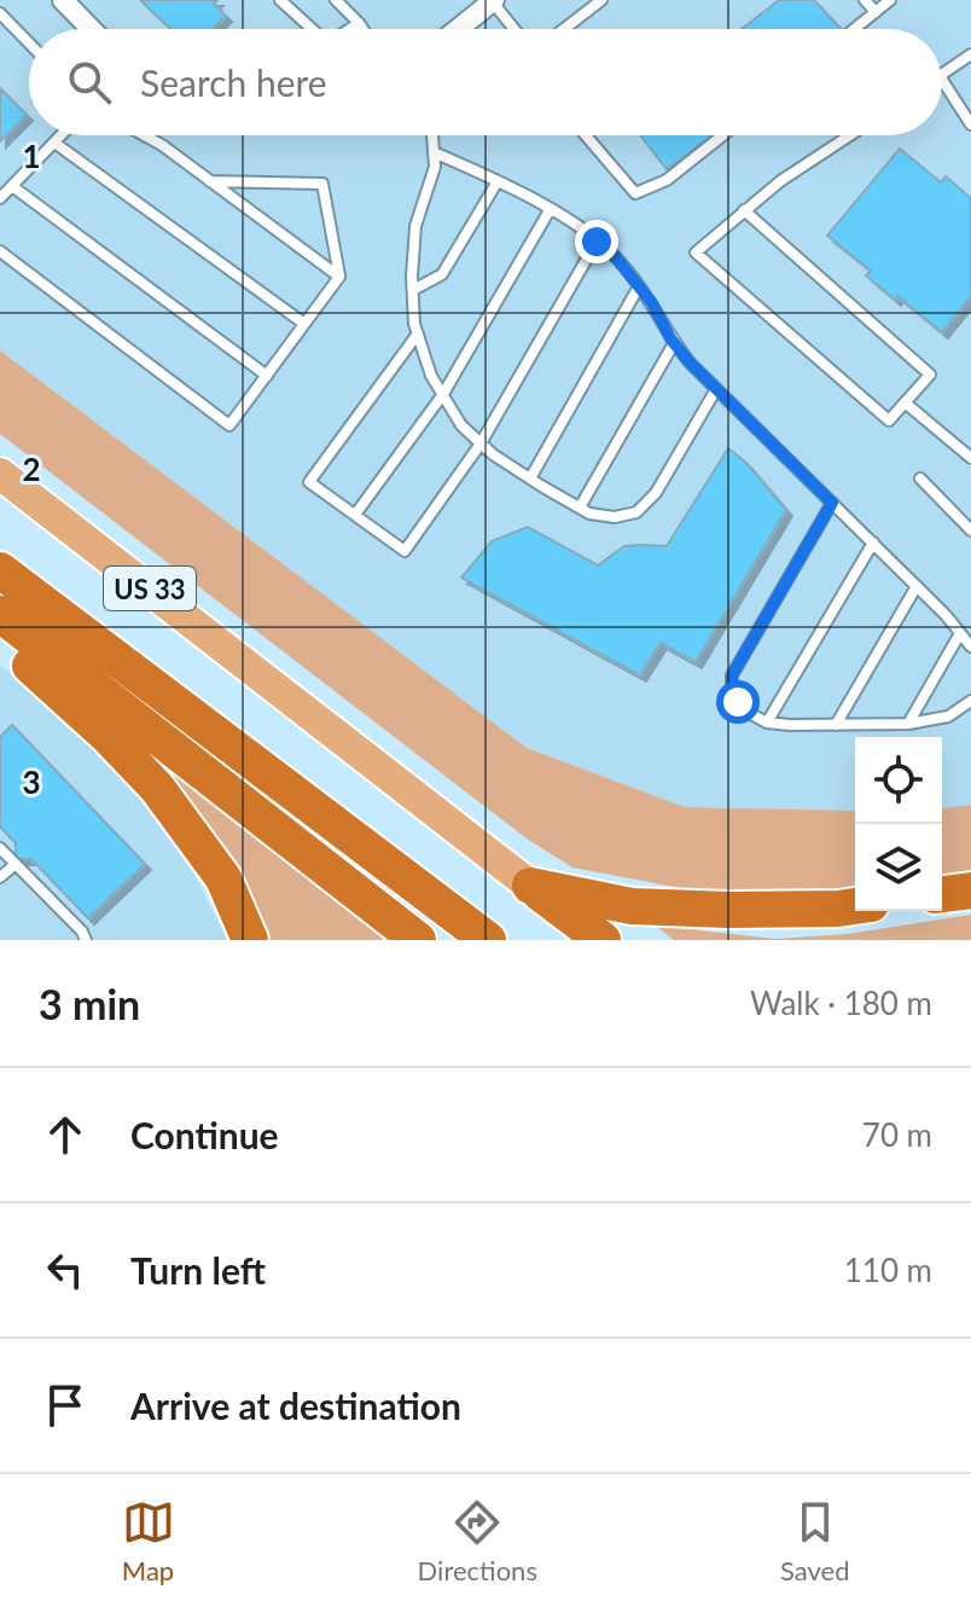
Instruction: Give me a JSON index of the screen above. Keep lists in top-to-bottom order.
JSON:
{
  "streets": {
    "highway": ["US 33"]
  },
  "page": {
    "search": "Search here",
    "heading": ["3 min", "Walk · 180 m"],
    "list": [
      ["Continue", "70 m"],
      ["Turn left", "110 m"],
      "Arrive at destination"
    ],
    "nav": ["Map", "Directions", "Saved"]
  },
  "grid": {
    "rows": ["1", "2", "3"]
  }
}
